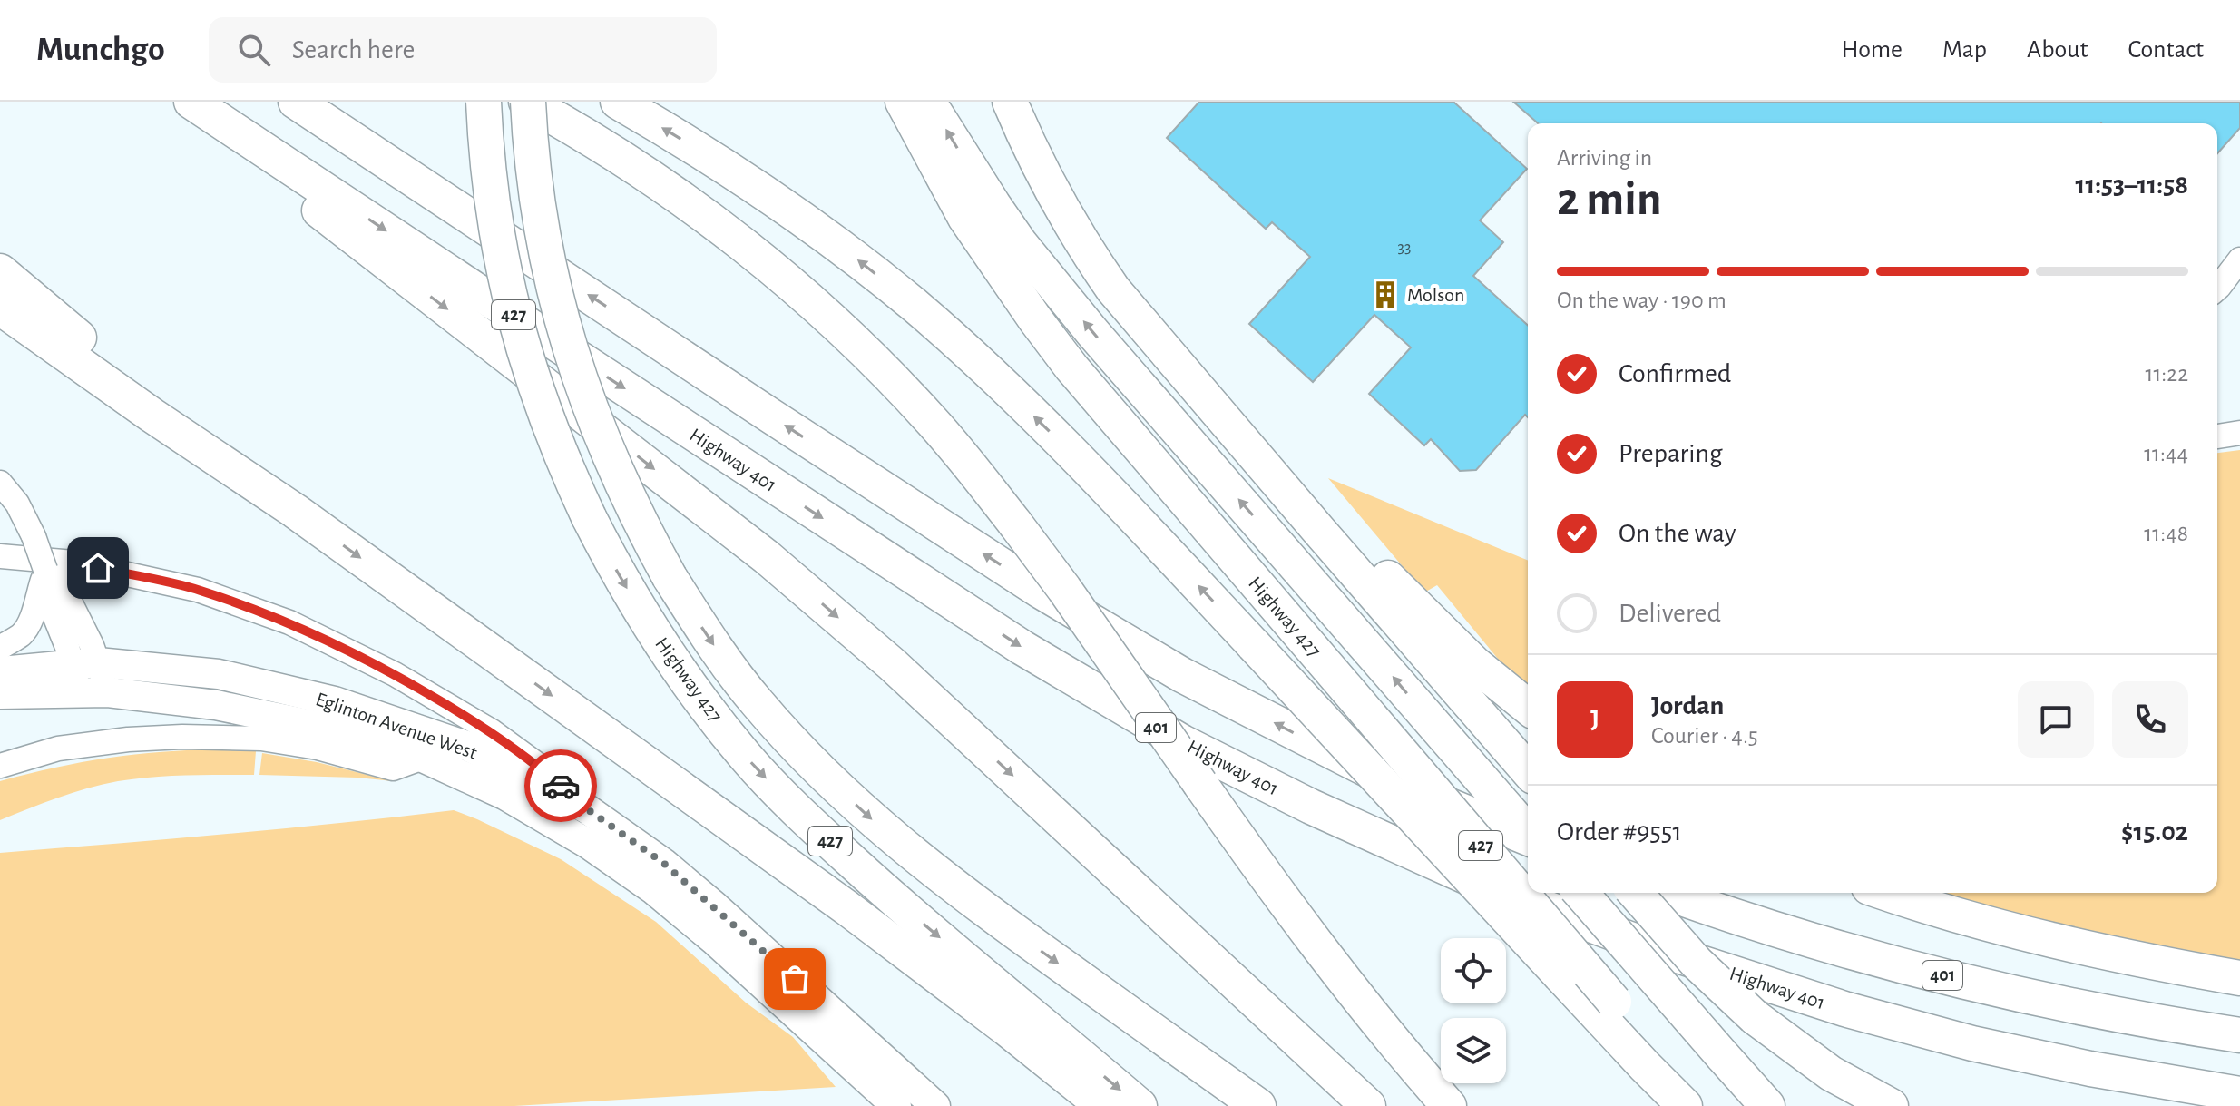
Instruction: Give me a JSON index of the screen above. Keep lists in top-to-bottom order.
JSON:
{
  "streets": {
    "highway": [
      "427",
      "Highway 401",
      "Highway 427",
      "401"
    ],
    "main road": ["Eglinton Avenue West"]
  },
  "places": {
    "building": ["Molson"]
  },
  "house_numbers": ["33"],
  "page": {
    "header": "Munchgo",
    "search": "Search here",
    "nav": [
      "Home",
      "Map",
      "About",
      "Contact"
    ],
    "heading": ["2 min", "Arriving in", "11:53–11:58"],
    "panel": [
      "Jordan",
      "Courier · 4.5",
      "Order #9551",
      "$15.02"
    ],
    "bar": "On the way · 190 m",
    "list": [
      ["Confirmed", "11:22"],
      ["Preparing", "11:44"],
      ["On the way", "11:48"],
      "Delivered"
    ],
    "round": "J"
  }
}
